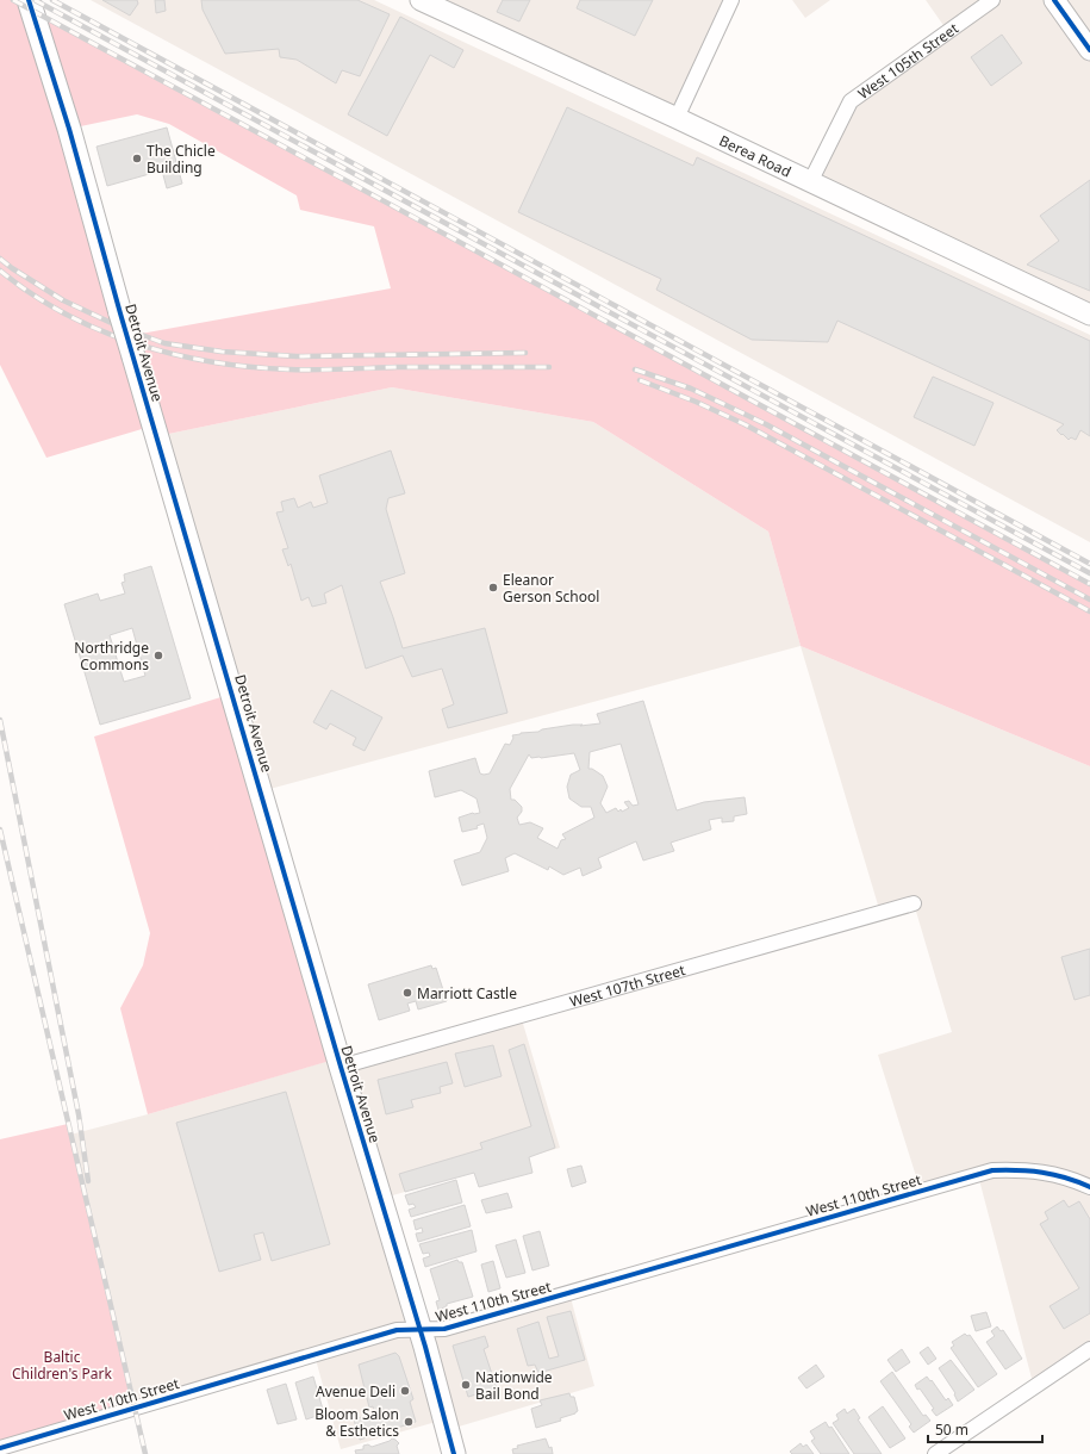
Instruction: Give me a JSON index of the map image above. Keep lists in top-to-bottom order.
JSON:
{
  "streets": {
    "main road": ["Berea Road", "Detroit Avenue"],
    "street": ["West 105th Street", "West 107th Street", "West 110th Street"]
  },
  "crossings": [
    ["West 105th Street", "Berea Road"],
    ["Detroit Avenue", "West 107th Street"],
    ["Detroit Avenue", "West 110th Street"]
  ],
  "parks": ["Baltic Children's Park"],
  "places": [
    "The Chicle Building",
    "Eleanor Gerson School",
    "Northridge Commons",
    "Marriott Castle",
    "Nationwide Bail Bond",
    "Avenue Deli",
    "Bloom Salon & Esthetics"
  ],
  "scale_bar": "50 m"
}
